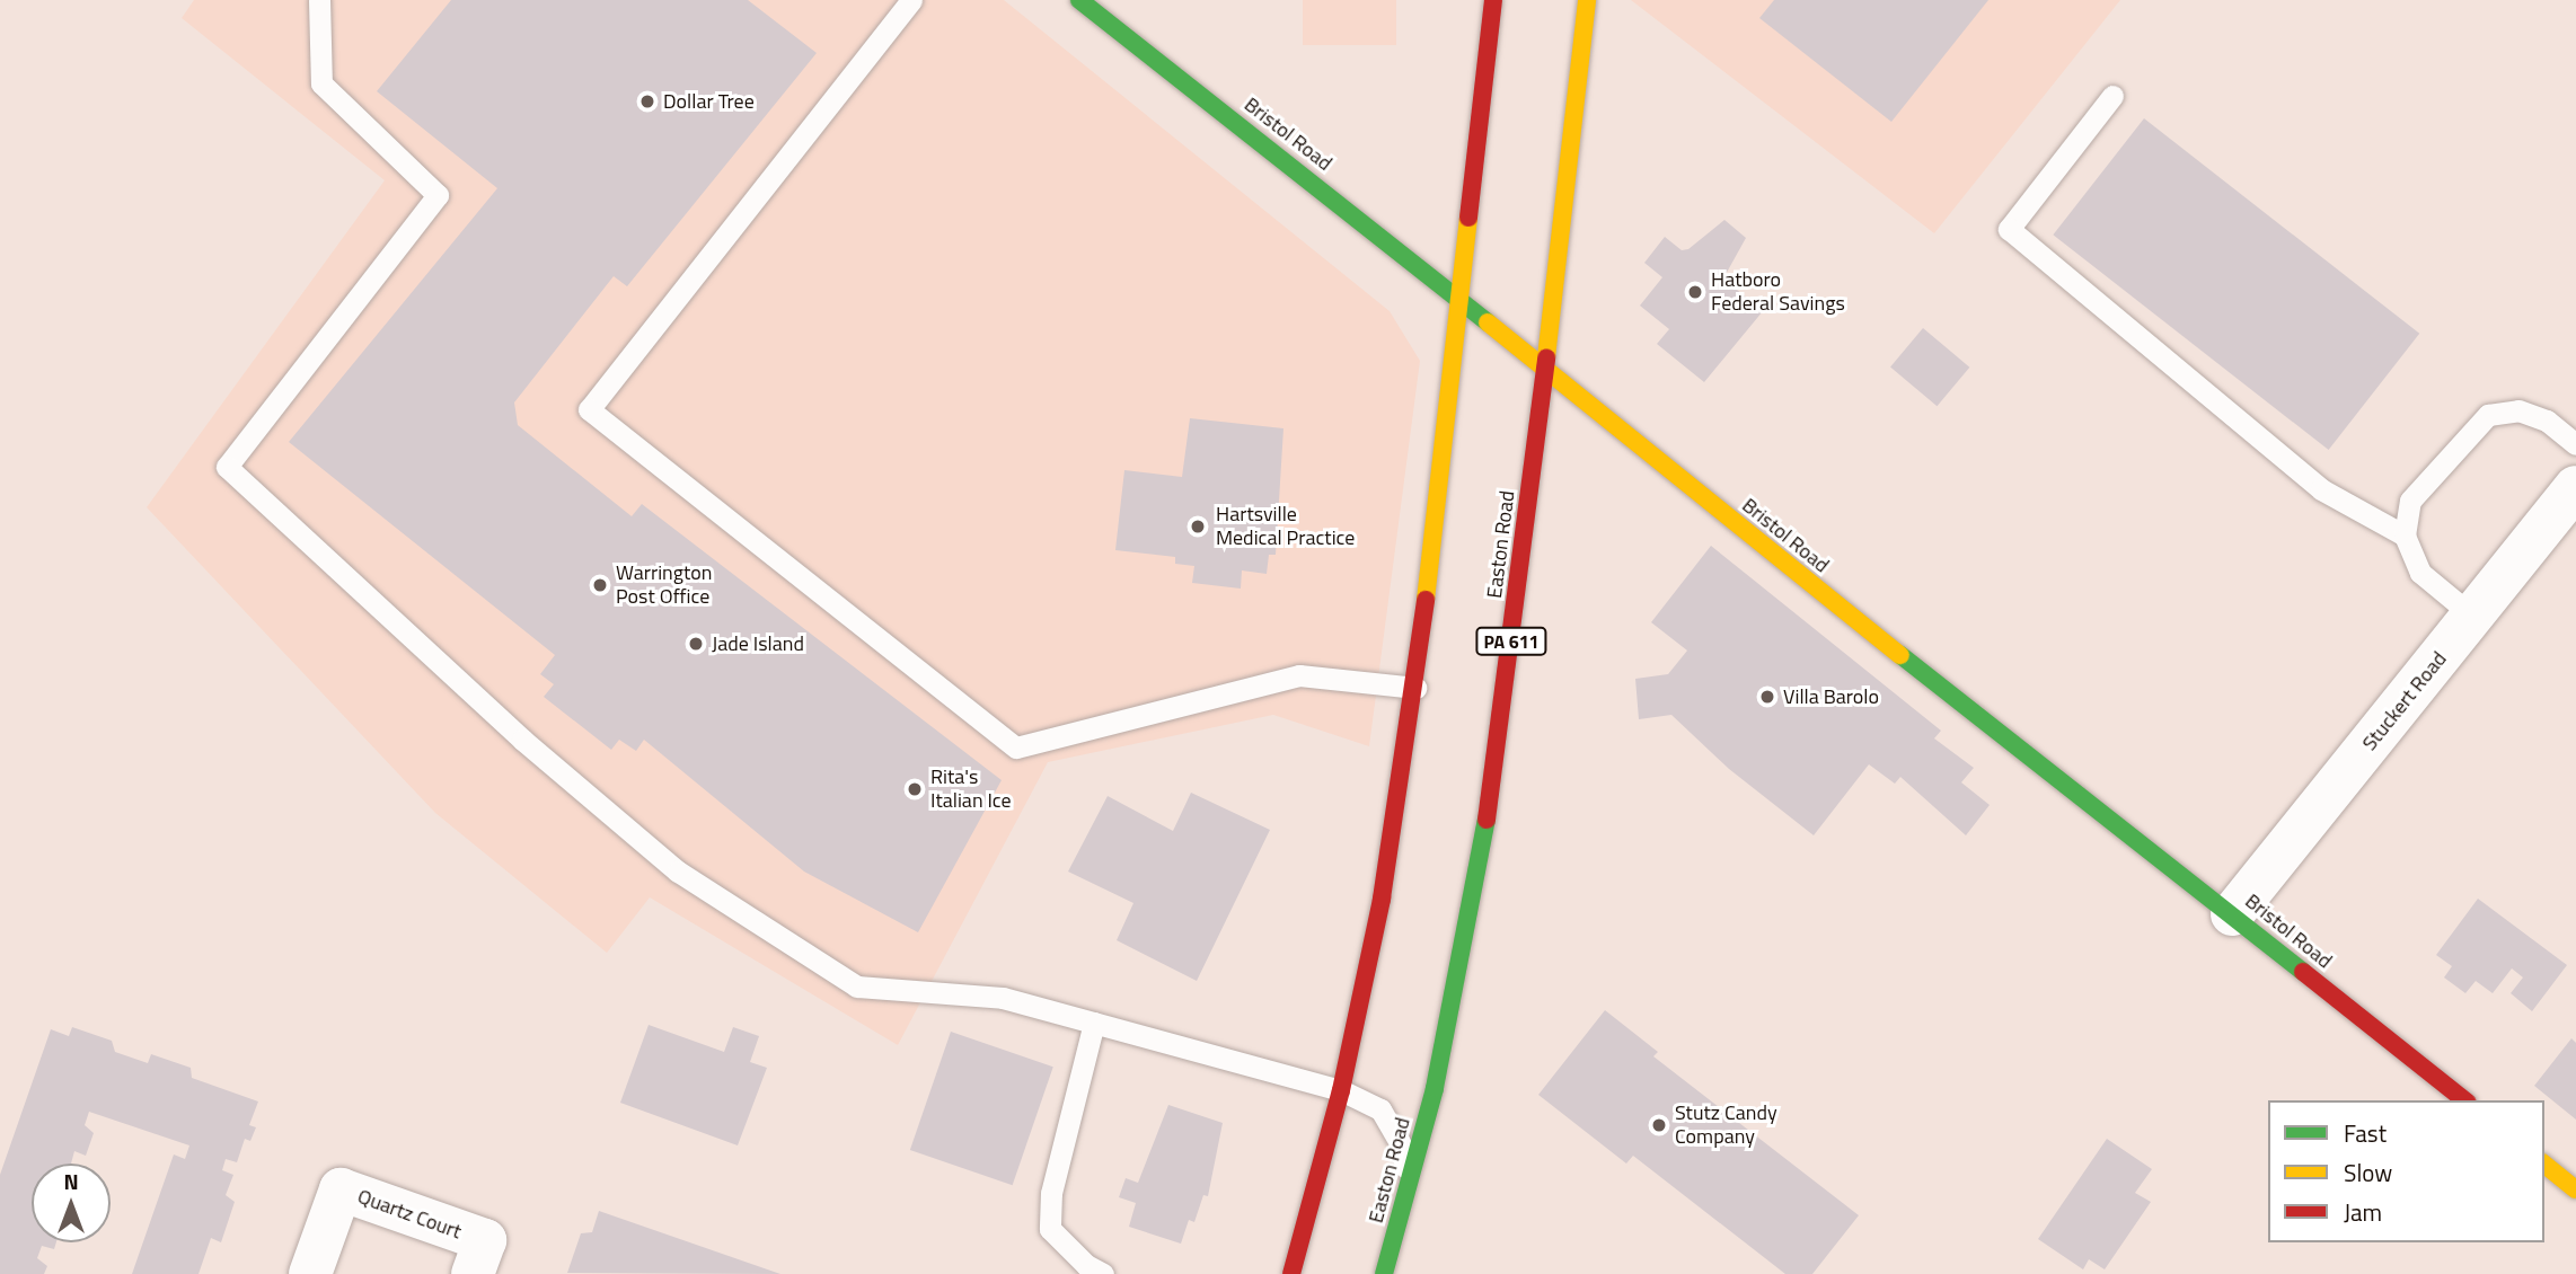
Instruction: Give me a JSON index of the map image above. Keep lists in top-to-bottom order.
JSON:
{
  "streets": {
    "main road": ["Bristol Road", "Easton Road", "PA 611"],
    "street": ["Stuckert Road", "Quartz Court"]
  },
  "crossings": [
    ["Bristol Road", "Easton Road"],
    ["Bristol Road", "Stuckert Road"]
  ],
  "places": [
    "Dollar Tree",
    "Hatboro Federal Savings",
    "Hartsville Medical Practice",
    "Warrington Post Office",
    "Jade Island",
    "Villa Barolo",
    "Rita's Italian Ice",
    "Stutz Candy Company"
  ],
  "legend": ["Fast", "Slow", "Jam"],
  "north": "top"
}
